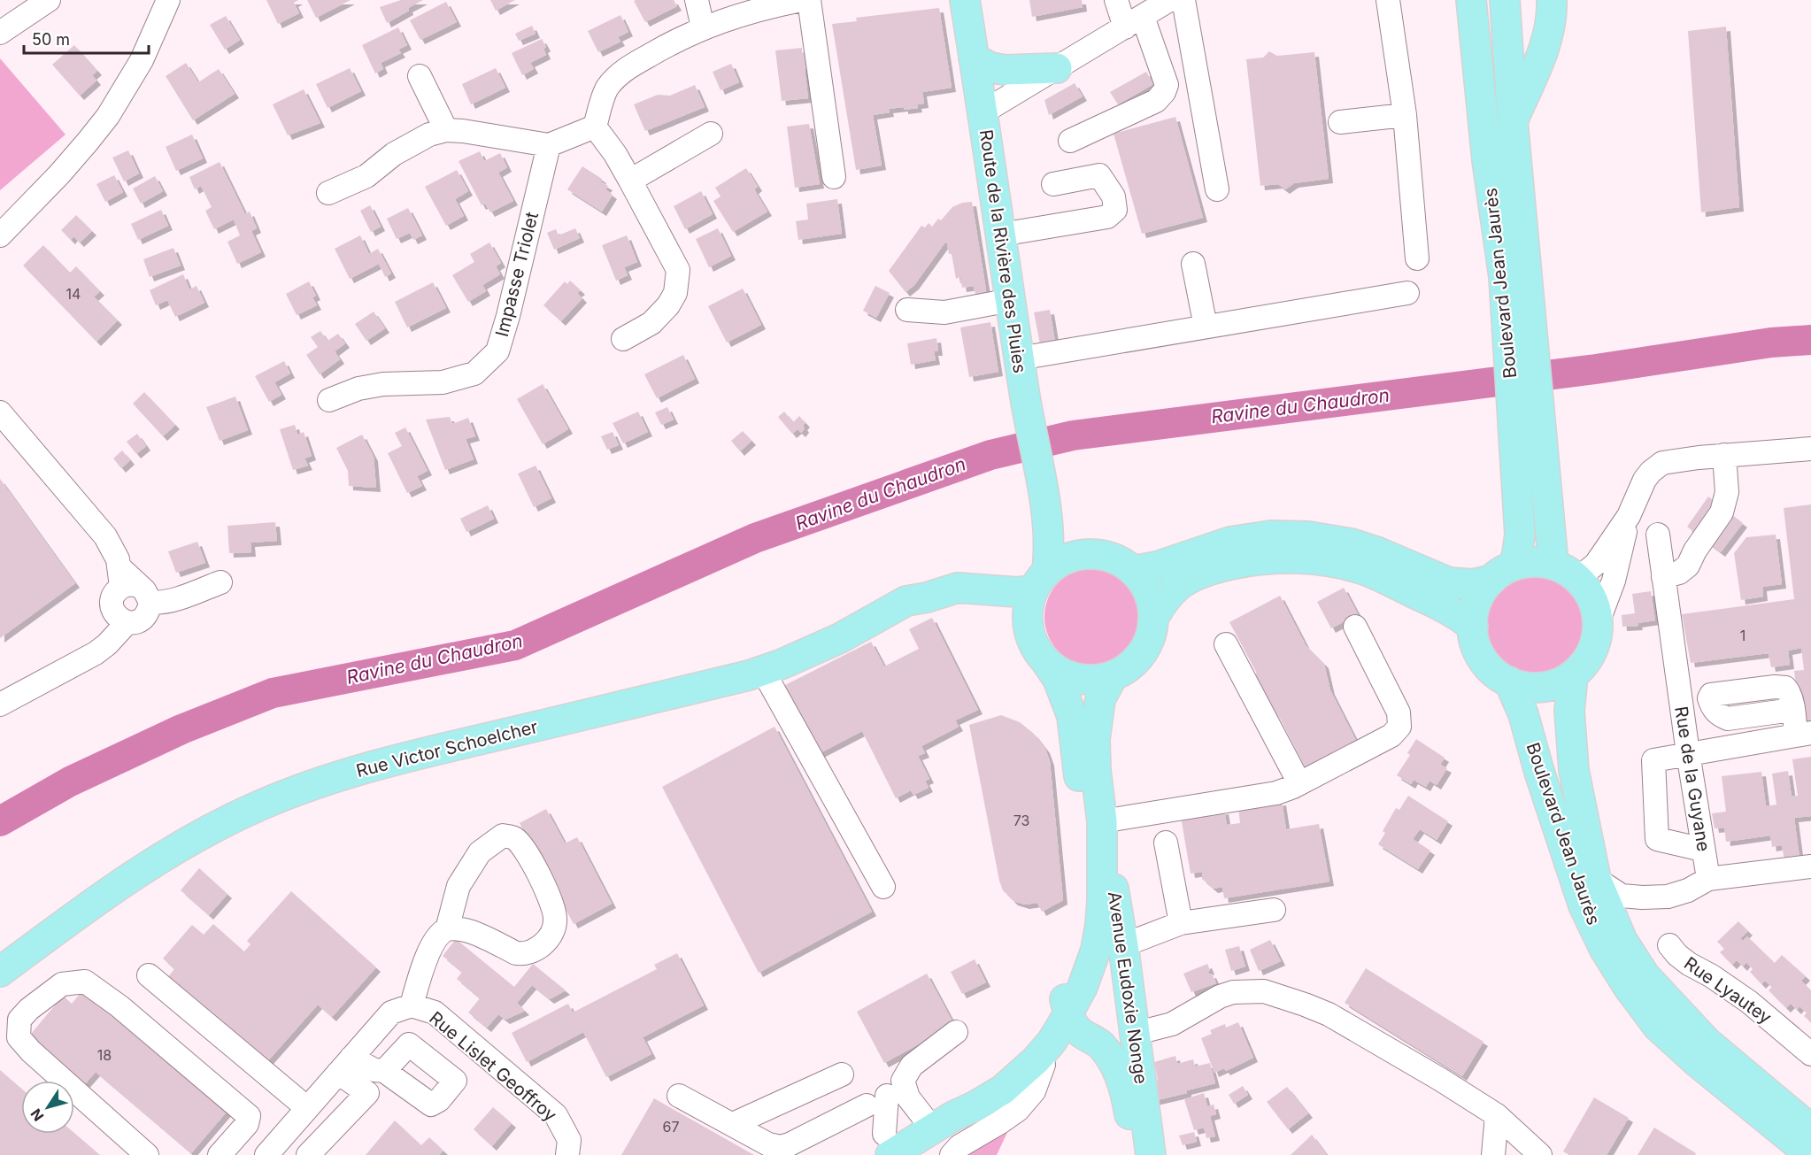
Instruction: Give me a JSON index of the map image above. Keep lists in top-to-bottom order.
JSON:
{
  "streets": {
    "main road": [
      "Route de la Rivière des Pluies",
      "Boulevard Jean Jaurès",
      "Rue Victor Schoelcher",
      "Avenue Eudoxie Nonge"
    ],
    "street": [
      "Impasse Triolet",
      "Rue de la Guyane",
      "Rue Lyautey",
      "Rue Lislet Geoffroy"
    ]
  },
  "crossings": [
    ["Route de la Rivière des Pluies", "Rue Victor Schoelcher"]
  ],
  "water": ["Ravine du Chaudron"],
  "house_numbers": [
    "14",
    "1",
    "73",
    "18",
    "67"
  ],
  "scale_bar": "50 m",
  "north": "bottom left"
}
